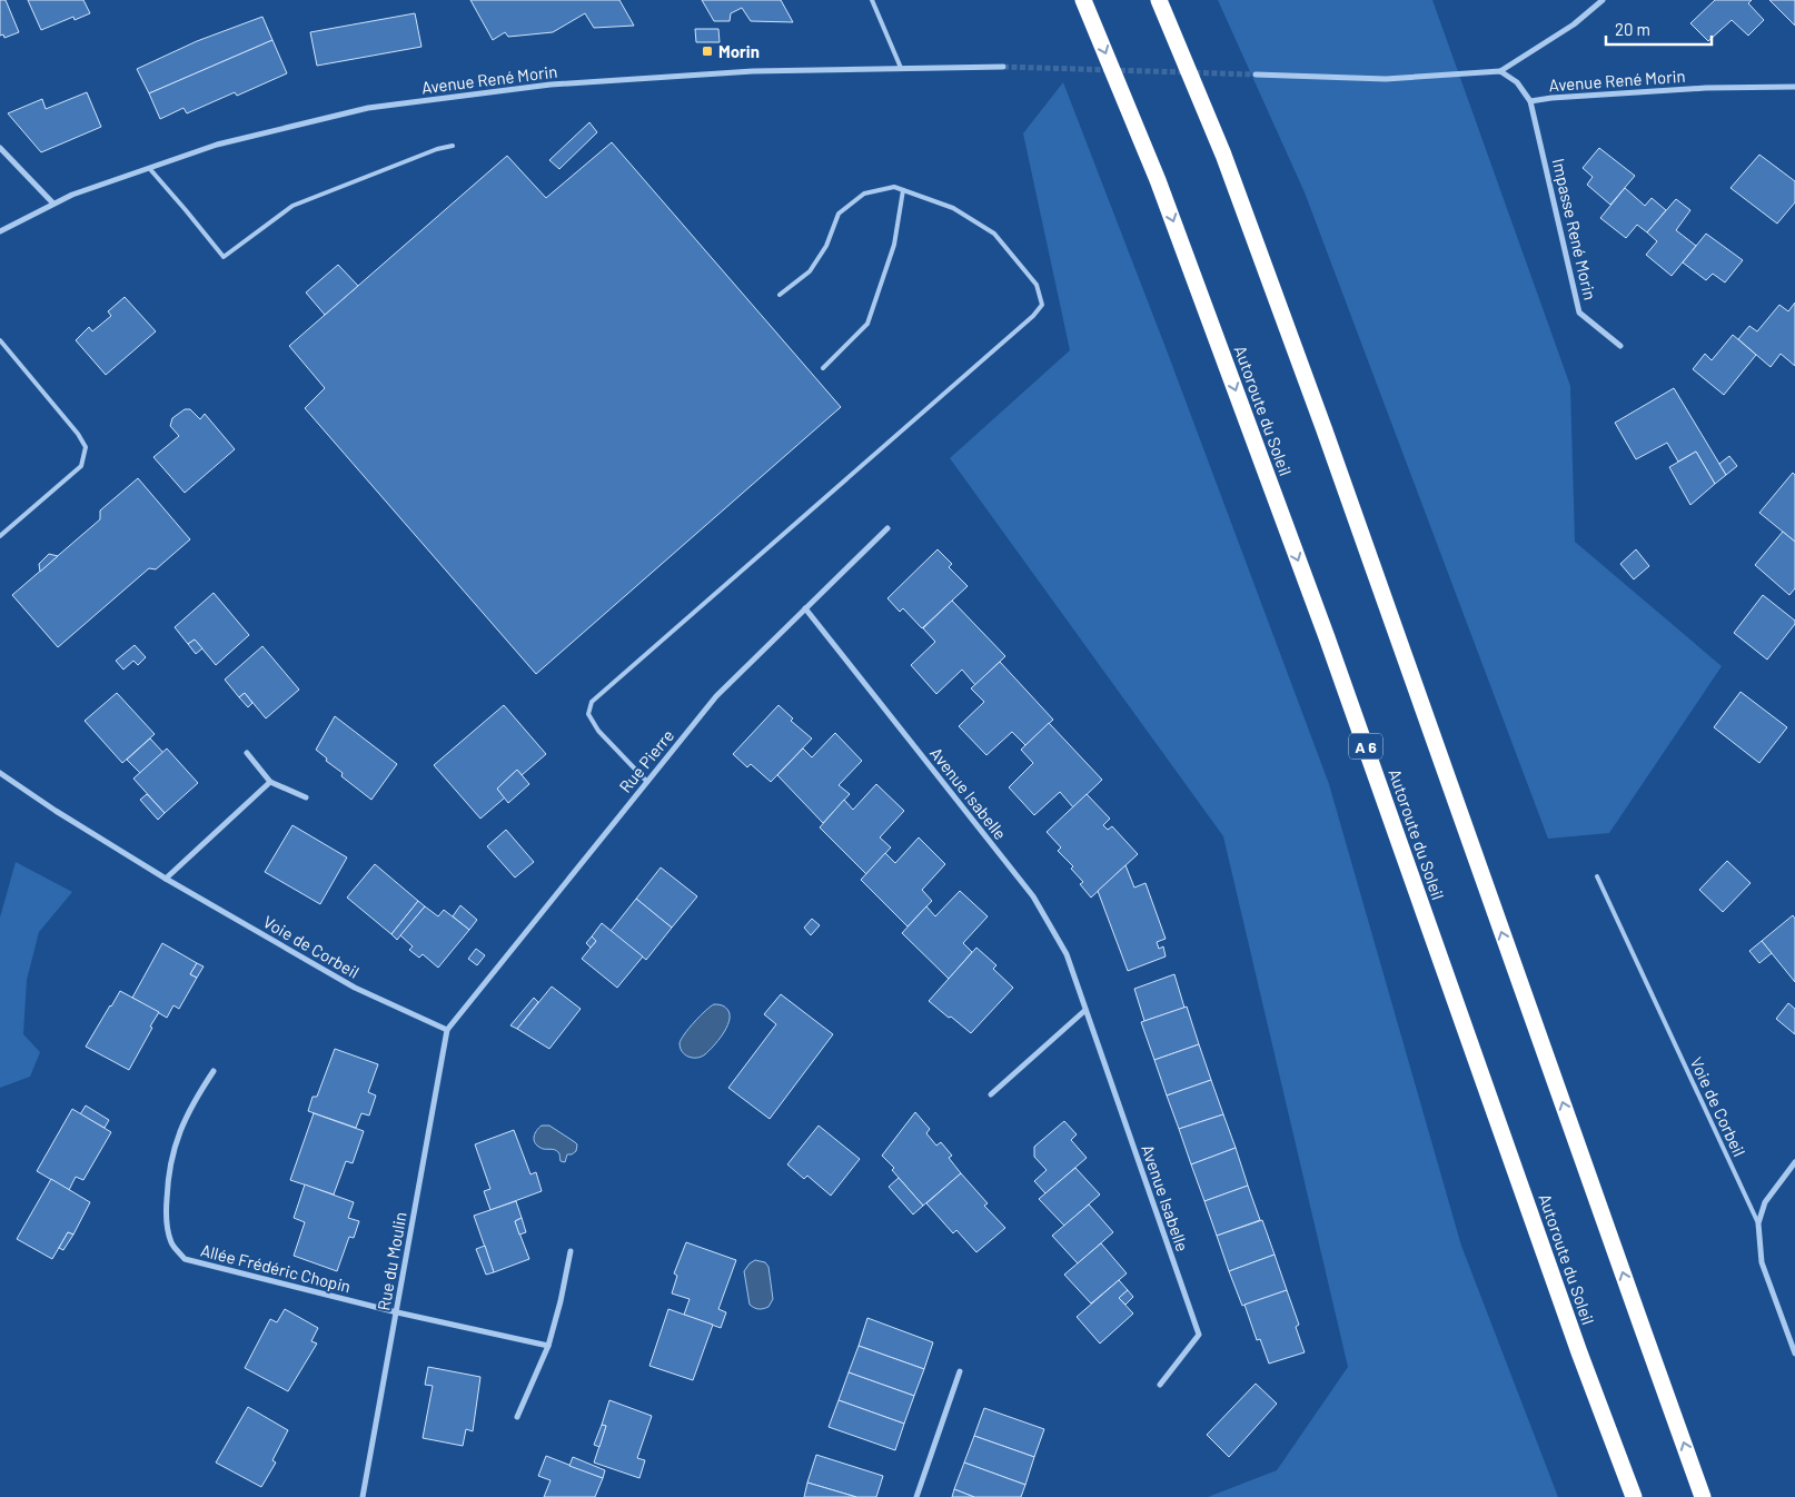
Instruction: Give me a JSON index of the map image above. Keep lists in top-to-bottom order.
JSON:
{
  "streets": {
    "highway": ["Autoroute du Soleil", "A 6"],
    "street": [
      "Avenue René Morin",
      "Impasse René Morin",
      "Rue Pierre",
      "Avenue Isabelle",
      "Voie de Corbeil",
      "Rue du Moulin",
      "Allée Frédéric Chopin"
    ]
  },
  "crossings": [
    ["Avenue René Morin", "Impasse René Morin"],
    ["Rue Pierre", "Avenue Isabelle"],
    ["Rue Pierre", "Voie de Corbeil"],
    ["Rue Pierre", "Rue du Moulin"],
    ["Voie de Corbeil", "Rue du Moulin"],
    ["Rue du Moulin", "Allée Frédéric Chopin"]
  ],
  "places": {
    "transit": ["Morin"]
  },
  "scale_bar": "20 m"
}
